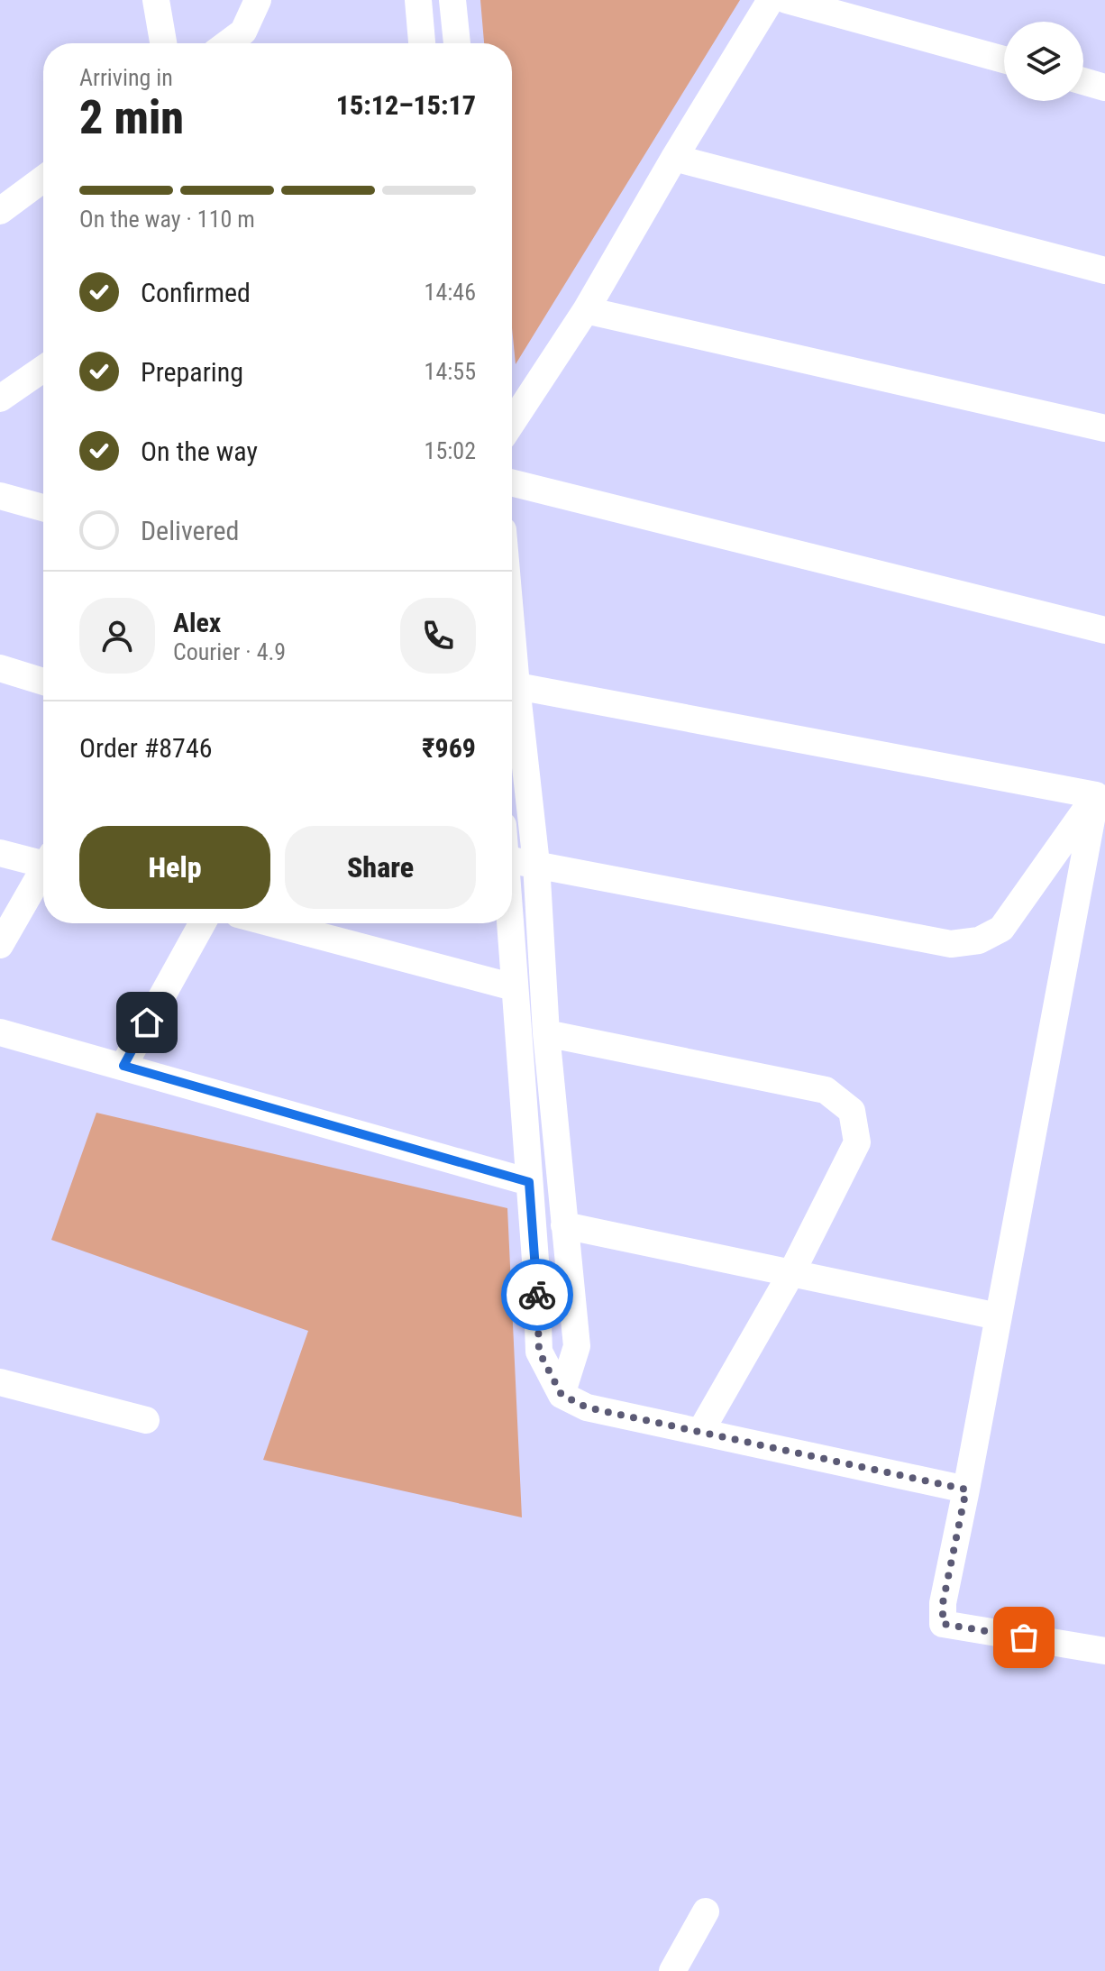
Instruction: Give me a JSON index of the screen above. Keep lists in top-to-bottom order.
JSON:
{
  "page": {
    "heading": ["2 min", "Arriving in", "15:12–15:17"],
    "panel": [
      "Alex",
      "Courier · 4.9",
      "Order #8746",
      "₹969"
    ],
    "bar": "On the way · 110 m",
    "list": [
      ["Confirmed", "14:46"],
      ["Preparing", "14:55"],
      ["On the way", "15:02"],
      "Delivered"
    ],
    "buttons": ["Help", "Share"]
  }
}
